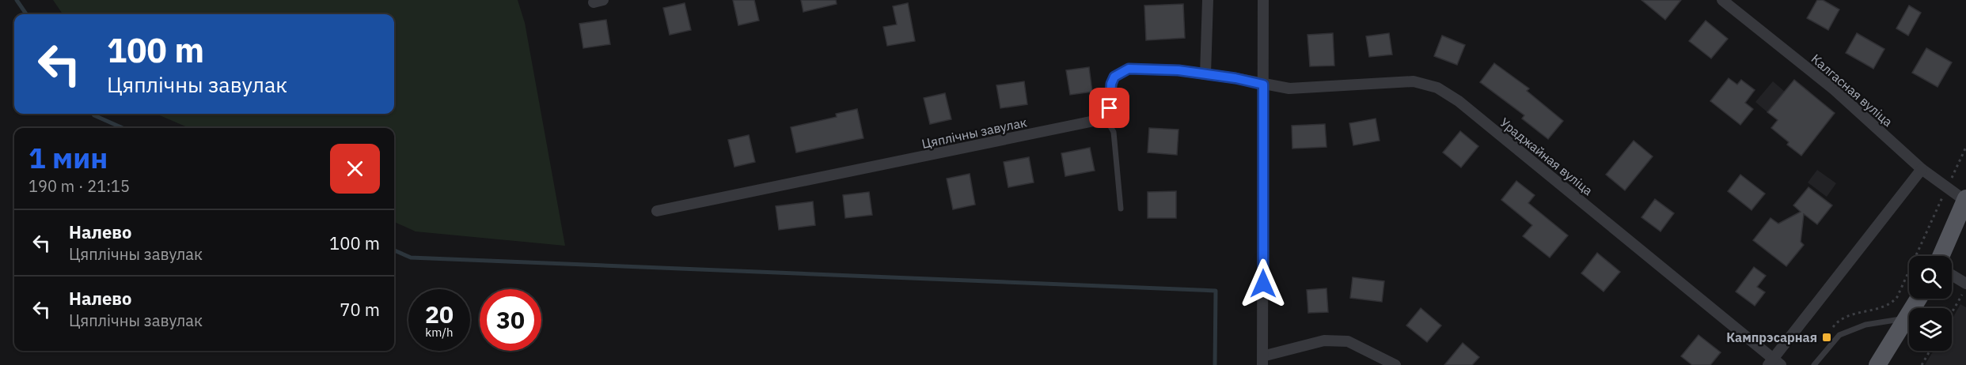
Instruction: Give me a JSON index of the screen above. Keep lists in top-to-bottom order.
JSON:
{
  "streets": {
    "street": ["Калгасная вуліца", "Цяплічны завулак", "Ураджайная вуліца"]
  },
  "places": {
    "transit": ["Кампрэсарная"]
  },
  "page": {
    "turn": ["100 m", "Цяплічны завулак"],
    "heading": ["1 мин", "190 m · 21:15"],
    "list": [
      {
        "name": "Налево",
        "note": "Цяплічны завулак",
        "value": "100 m"
      },
      {
        "name": "Налево",
        "note": "Цяплічны завулак",
        "value": "70 m"
      }
    ],
    "speed": "20 km/h",
    "limit": "30"
  }
}
